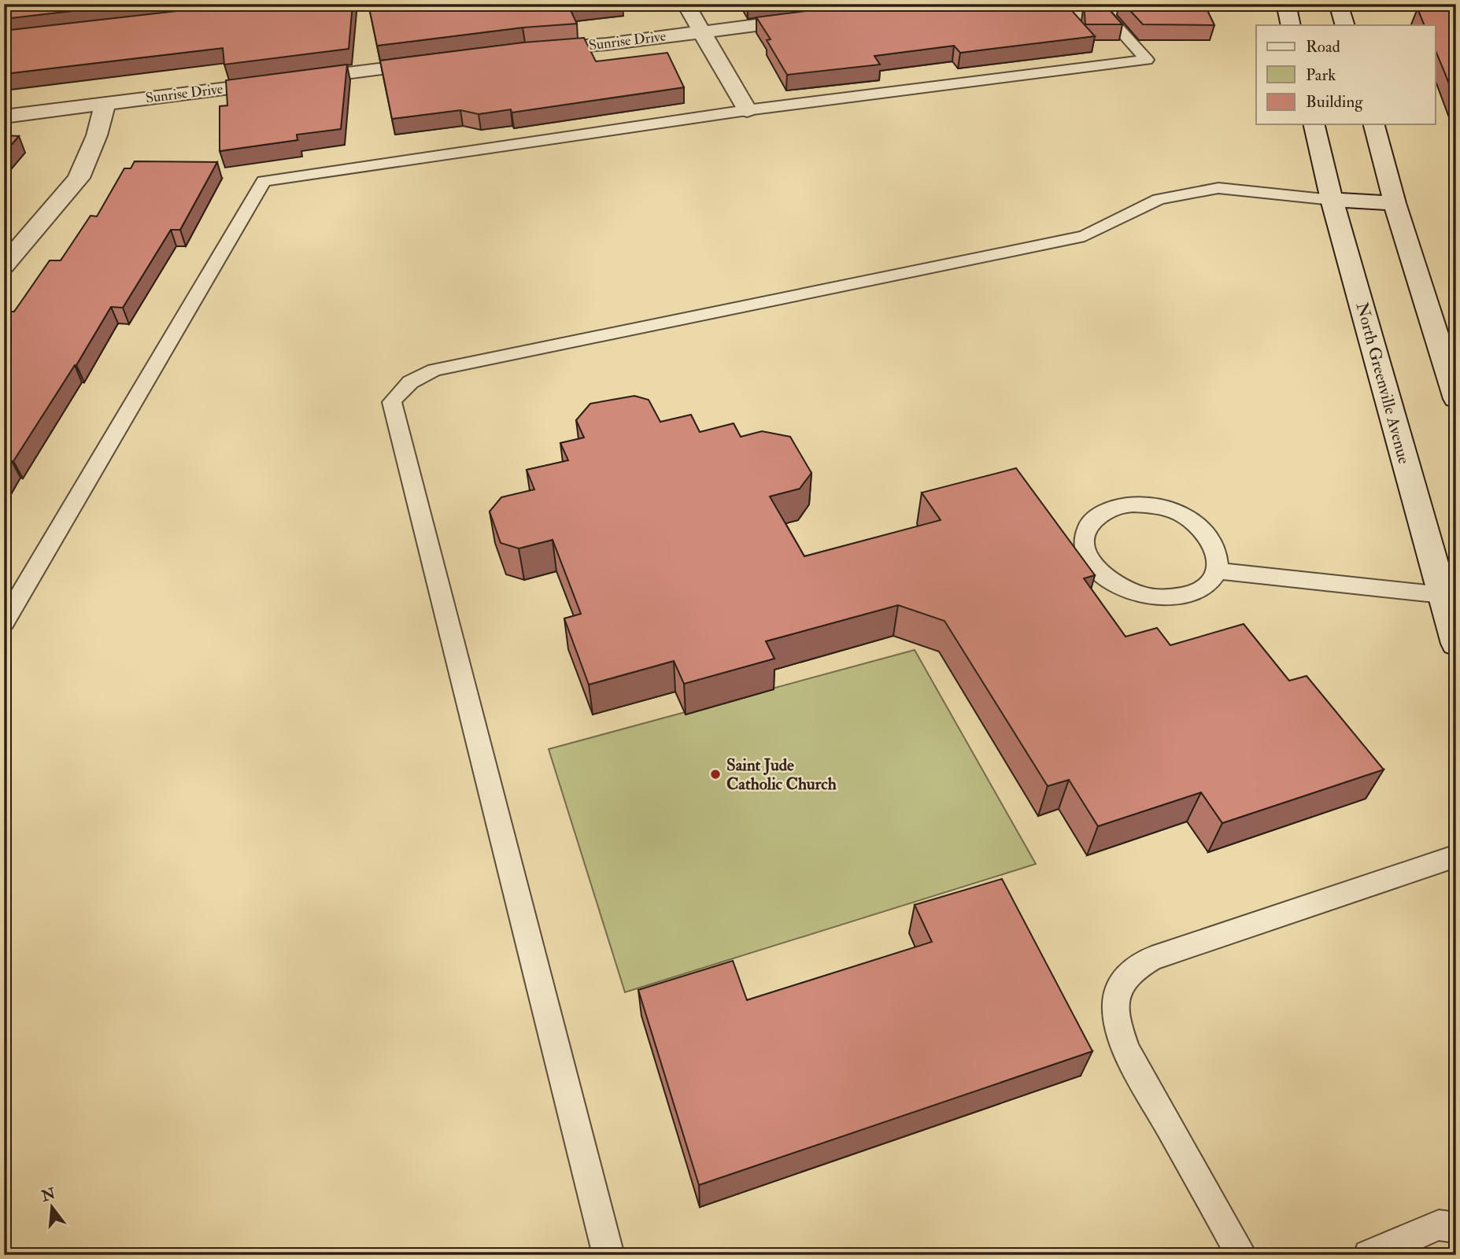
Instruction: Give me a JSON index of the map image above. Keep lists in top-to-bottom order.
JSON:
{
  "streets": {
    "street": ["Sunrise Drive", "North Greenville Avenue"]
  },
  "places": ["Saint Jude Catholic Church"],
  "legend": ["Road", "Park", "Building"],
  "north": "top"
}
